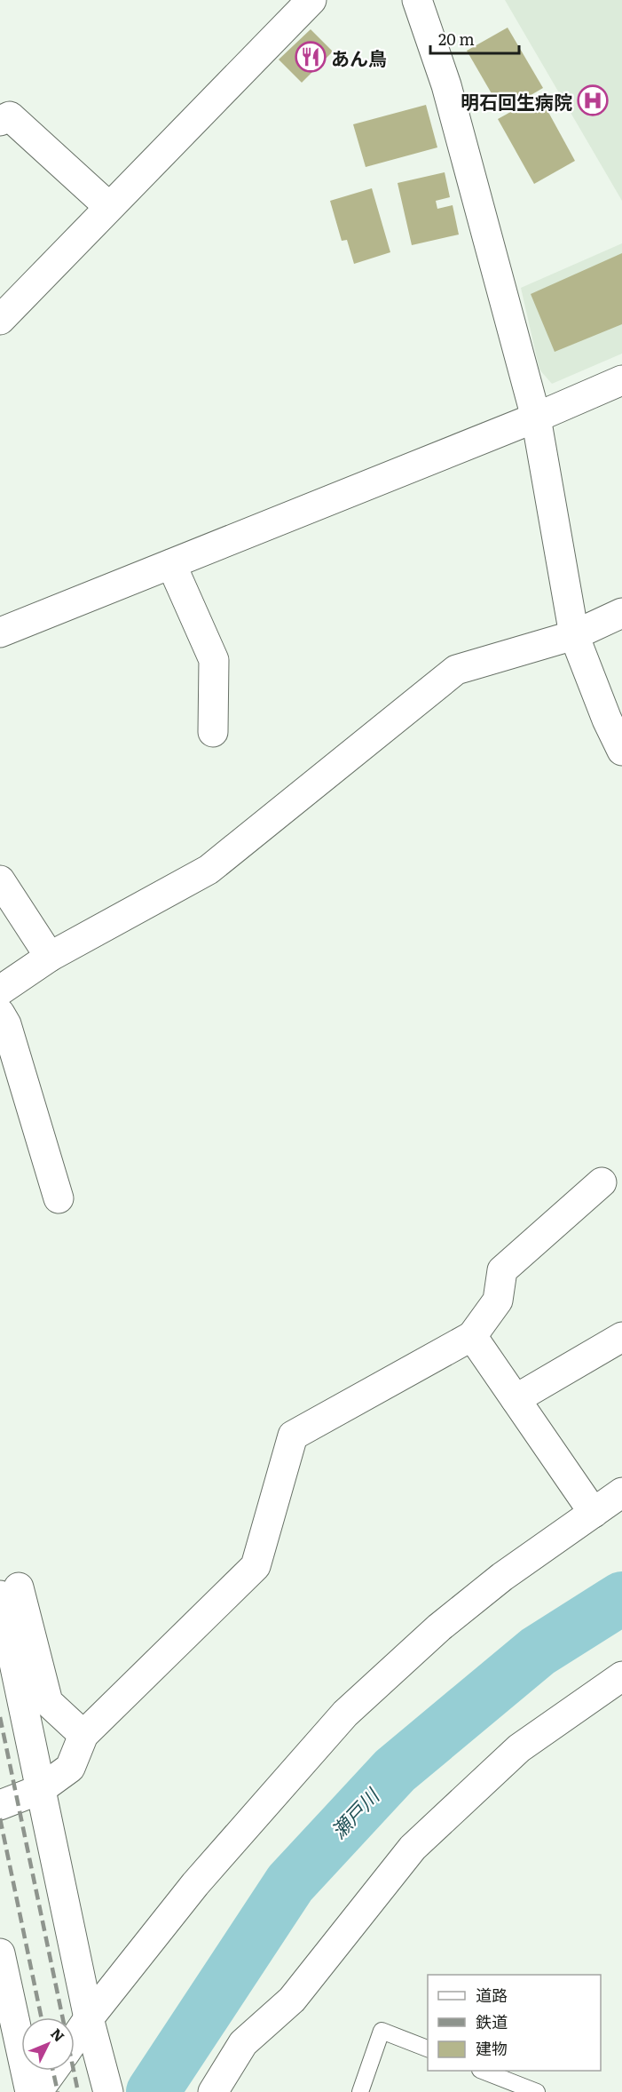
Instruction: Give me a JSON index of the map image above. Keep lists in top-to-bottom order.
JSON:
{
  "water": ["瀬戸川"],
  "places": {
    "restaurant": ["あん鳥"],
    "hospital": ["明石回生病院"]
  },
  "legend": ["道路", "鉄道", "建物"],
  "scale_bar": "20 m",
  "north": "top right"
}
